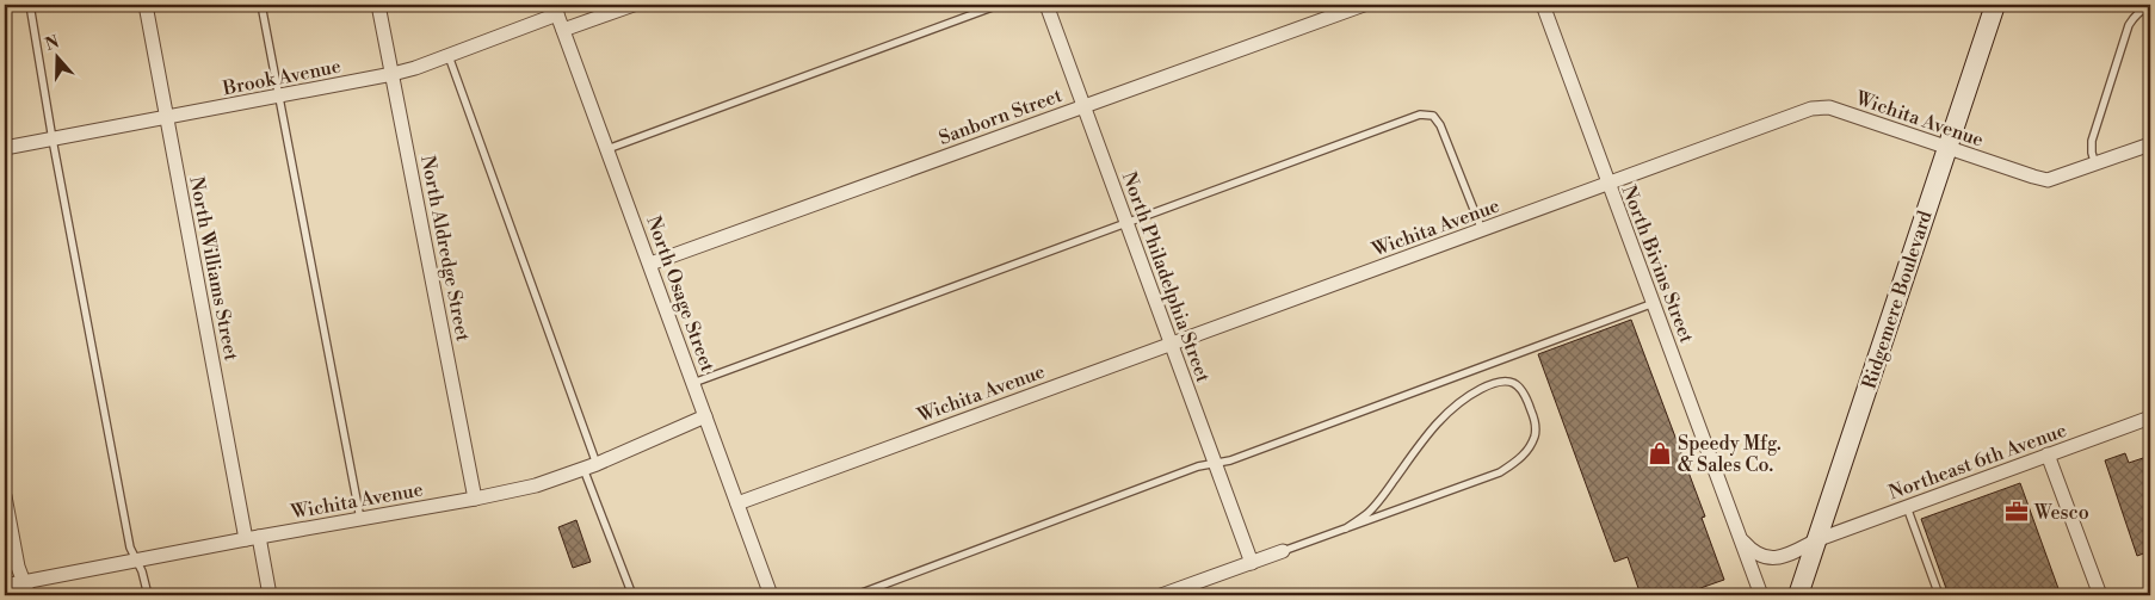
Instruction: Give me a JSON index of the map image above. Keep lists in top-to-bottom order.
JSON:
{
  "streets": {
    "main road": ["Ridgemere Boulevard"],
    "street": [
      "Brook Avenue",
      "Sanborn Street",
      "Wichita Avenue",
      "North Aldredge Street",
      "North Bivins Street",
      "North Williams Street",
      "North Philadelphia Street",
      "North Osage Street",
      "Northeast 6th Avenue"
    ]
  },
  "crossings": [
    ["Brook Avenue", "North Aldredge Street"],
    ["Brook Avenue", "North Williams Street"],
    ["Brook Avenue", "North Osage Street"],
    ["Sanborn Street", "North Philadelphia Street"],
    ["Sanborn Street", "North Osage Street"],
    ["Wichita Avenue", "North Aldredge Street"],
    ["Wichita Avenue", "North Bivins Street"],
    ["Wichita Avenue", "North Williams Street"],
    ["Wichita Avenue", "North Philadelphia Street"],
    ["Wichita Avenue", "North Osage Street"],
    ["Wichita Avenue", "Ridgemere Boulevard"],
    ["North Bivins Street", "Ridgemere Boulevard"],
    ["North Bivins Street", "Northeast 6th Avenue"],
    ["Ridgemere Boulevard", "Northeast 6th Avenue"]
  ],
  "places": {
    "shop": ["Speedy Mfg. & Sales Co."],
    "office": ["Wesco"]
  },
  "north": "top"
}
